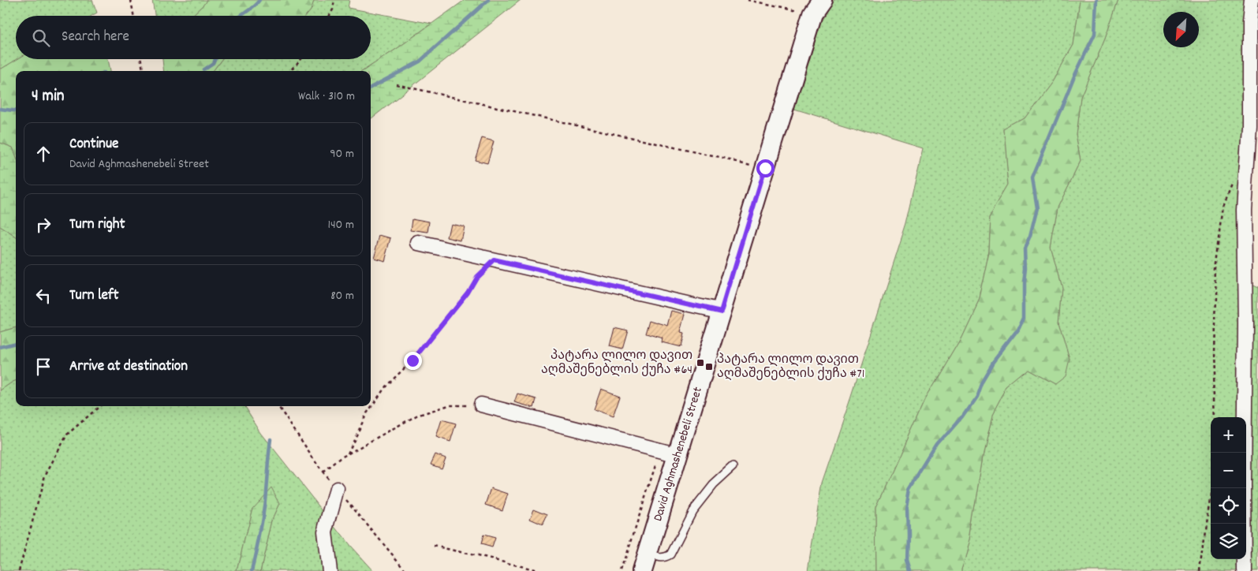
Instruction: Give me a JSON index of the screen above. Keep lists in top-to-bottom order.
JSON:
{
  "streets": {
    "street": ["David Aghmashenebeli Street"]
  },
  "places": {
    "transit": ["პატარა ლილო დავით აღმაშენებლის ქუჩა #64", "პატარა ლილო დავით აღმაშენებლის ქუჩა #71"]
  },
  "north": "bottom left",
  "page": {
    "search": "Search here",
    "heading": ["4 min", "Walk · 310 m"],
    "list": [
      ["Continue", "David Aghmashenebeli Street", "90 m"],
      ["Turn right", "140 m"],
      ["Turn left", "80 m"],
      "Arrive at destination"
    ],
    "map_buttons": ["+", "−"]
  }
}
